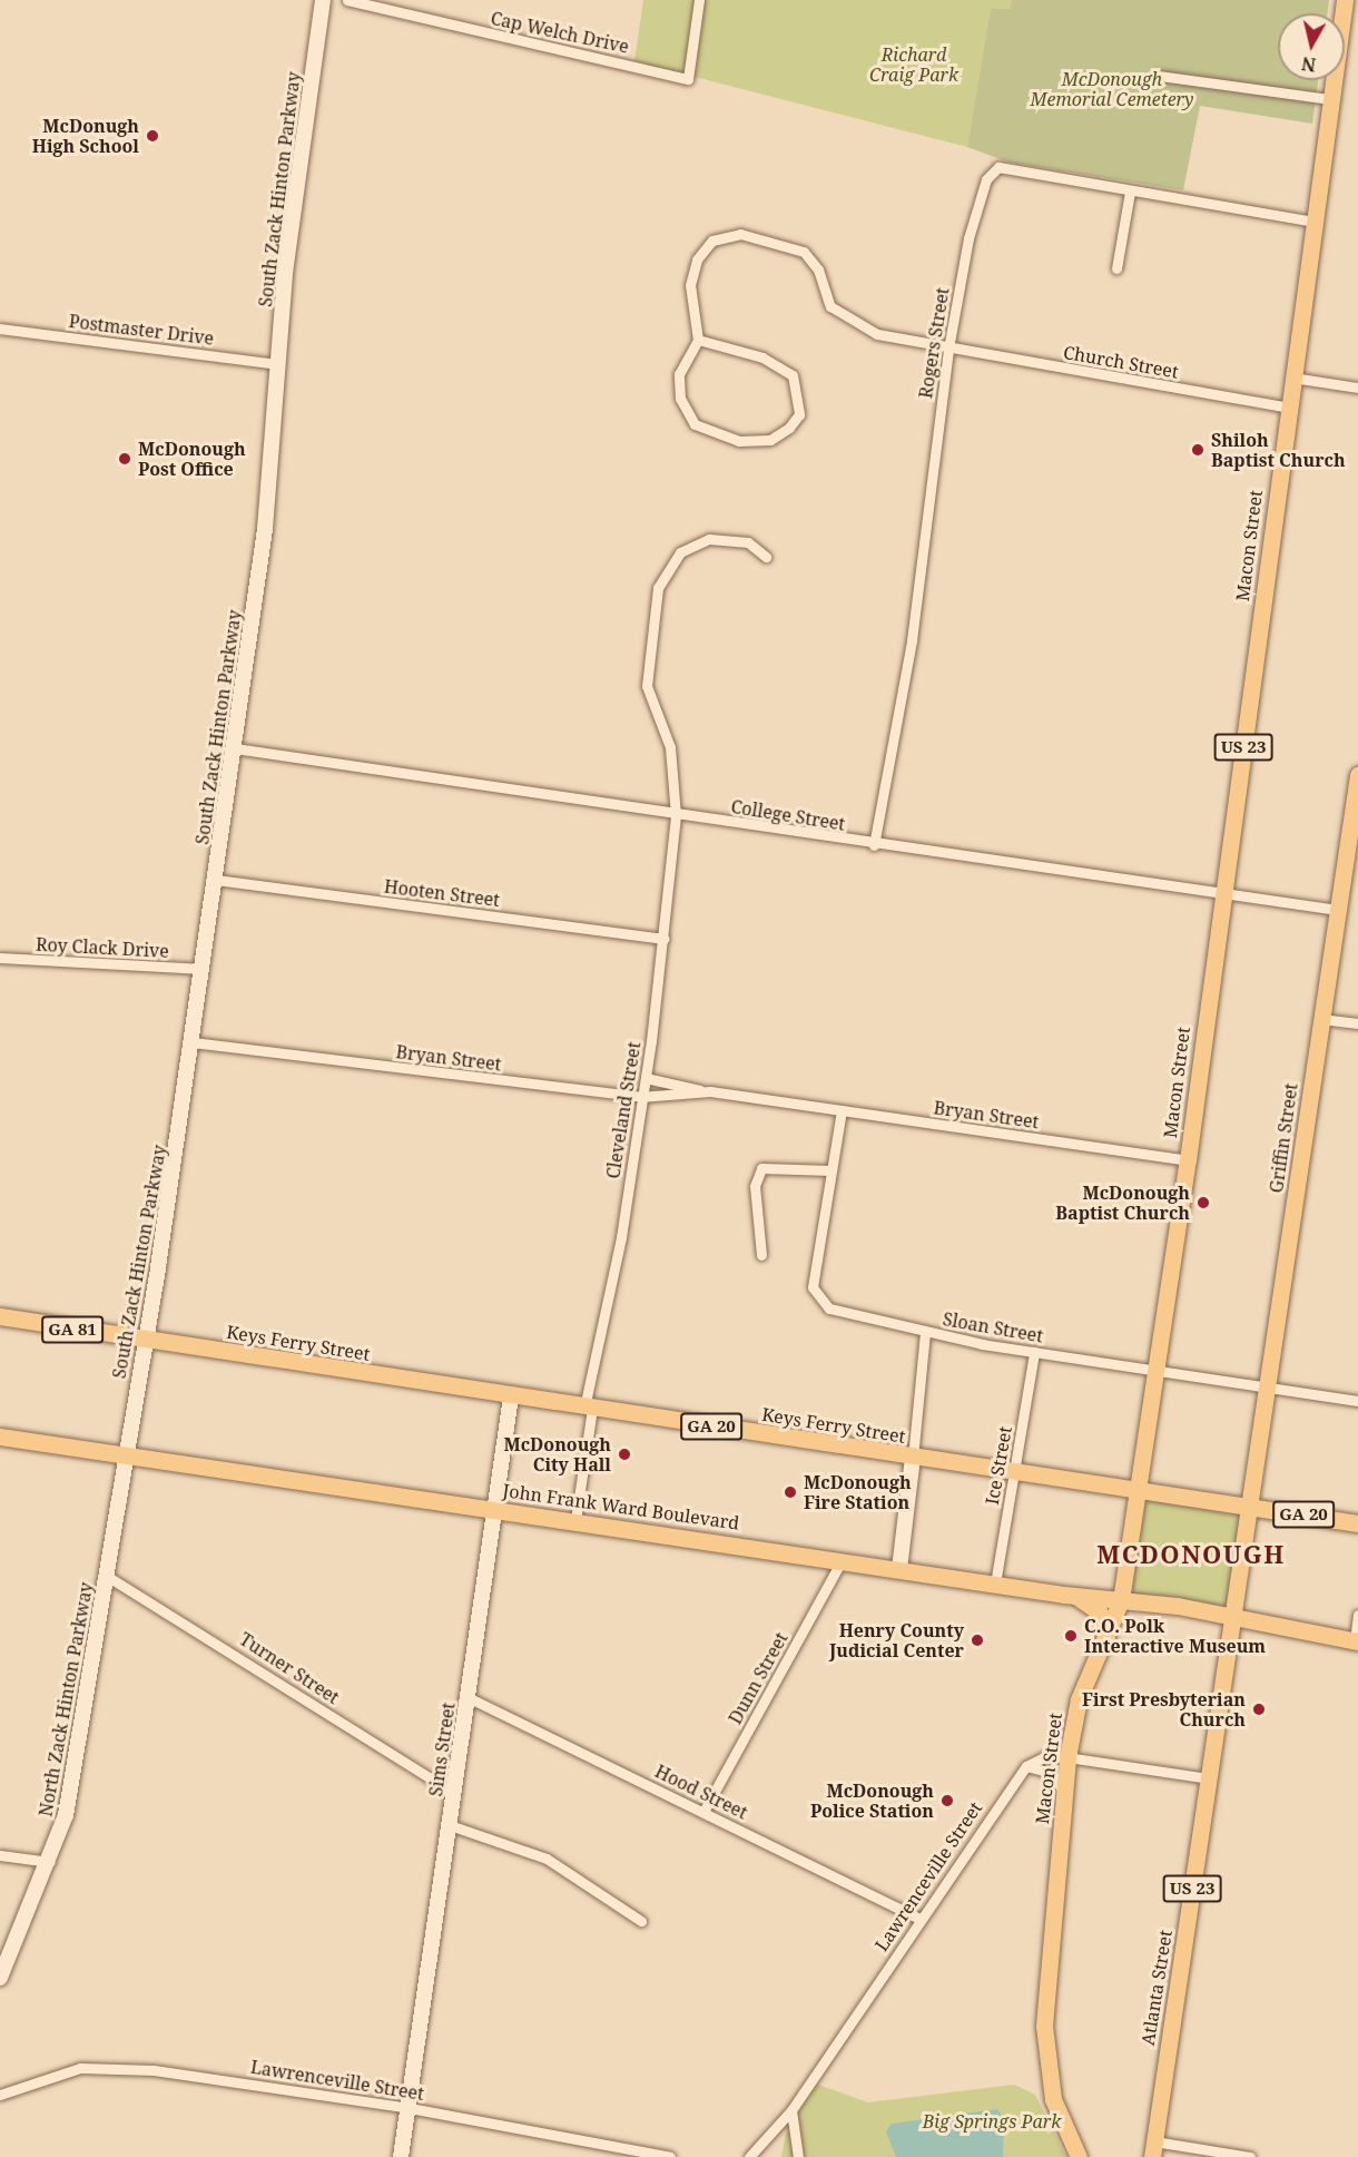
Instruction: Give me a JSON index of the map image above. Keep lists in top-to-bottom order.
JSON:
{
  "streets": {
    "main road": [
      "South Zack Hinton Parkway",
      "Macon Street",
      "US 23",
      "Griffin Street",
      "GA 81",
      "Keys Ferry Street",
      "GA 20",
      "John Frank Ward Boulevard",
      "North Zack Hinton Parkway",
      "Sims Street",
      "Atlanta Street"
    ],
    "street": [
      "Cap Welch Drive",
      "Postmaster Drive",
      "Rogers Street",
      "Church Street",
      "College Street",
      "Hooten Street",
      "Roy Clack Drive",
      "Bryan Street",
      "Cleveland Street",
      "Sloan Street",
      "Ice Street",
      "Turner Street",
      "Dunn Street",
      "Hood Street",
      "Lawrenceville Street"
    ]
  },
  "crossings": [
    ["South Zack Hinton Parkway", "Postmaster Drive"],
    ["South Zack Hinton Parkway", "College Street"],
    ["South Zack Hinton Parkway", "Hooten Street"],
    ["South Zack Hinton Parkway", "Roy Clack Drive"],
    ["South Zack Hinton Parkway", "Bryan Street"],
    ["South Zack Hinton Parkway", "GA 81"],
    ["South Zack Hinton Parkway", "Keys Ferry Street"],
    ["South Zack Hinton Parkway", "John Frank Ward Boulevard"],
    ["South Zack Hinton Parkway", "North Zack Hinton Parkway"],
    ["Rogers Street", "Church Street"],
    ["Rogers Street", "Macon Street"],
    ["Rogers Street", "College Street"],
    ["Church Street", "Macon Street"],
    ["Macon Street", "College Street"],
    ["Macon Street", "Bryan Street"],
    ["Macon Street", "Sloan Street"],
    ["Macon Street", "Keys Ferry Street"],
    ["Macon Street", "John Frank Ward Boulevard"],
    ["College Street", "Cleveland Street"],
    ["College Street", "Griffin Street"],
    ["Hooten Street", "Cleveland Street"],
    ["Bryan Street", "Cleveland Street"],
    ["Bryan Street", "Sloan Street"],
    ["Cleveland Street", "Keys Ferry Street"],
    ["Cleveland Street", "John Frank Ward Boulevard"],
    ["Griffin Street", "Sloan Street"],
    ["Griffin Street", "Keys Ferry Street"],
    ["Griffin Street", "Atlanta Street"],
    ["Sloan Street", "Ice Street"],
    ["GA 81", "Keys Ferry Street"],
    ["Keys Ferry Street", "Ice Street"],
    ["Keys Ferry Street", "Sims Street"],
    ["Keys Ferry Street", "Atlanta Street"],
    ["Ice Street", "John Frank Ward Boulevard"],
    ["John Frank Ward Boulevard", "Dunn Street"],
    ["John Frank Ward Boulevard", "North Zack Hinton Parkway"],
    ["John Frank Ward Boulevard", "Sims Street"],
    ["John Frank Ward Boulevard", "Atlanta Street"],
    ["Turner Street", "North Zack Hinton Parkway"],
    ["Turner Street", "Sims Street"],
    ["Dunn Street", "Hood Street"],
    ["Sims Street", "Hood Street"],
    ["Sims Street", "Lawrenceville Street"],
    ["Hood Street", "Lawrenceville Street"]
  ],
  "districts": ["MCDONOUGH"],
  "parks": ["Richard Craig Park", "McDonough Memorial Cemetery", "Big Springs Park"],
  "places": [
    "McDonugh High School",
    "Shiloh Baptist Church",
    "McDonough Post Office",
    "McDonough Baptist Church",
    "McDonough City Hall",
    "McDonough Fire Station",
    "C.O. Polk Interactive Museum",
    "Henry County Judicial Center",
    "First Presbyterian Church",
    "McDonough Police Station"
  ],
  "north": "bottom"
}
